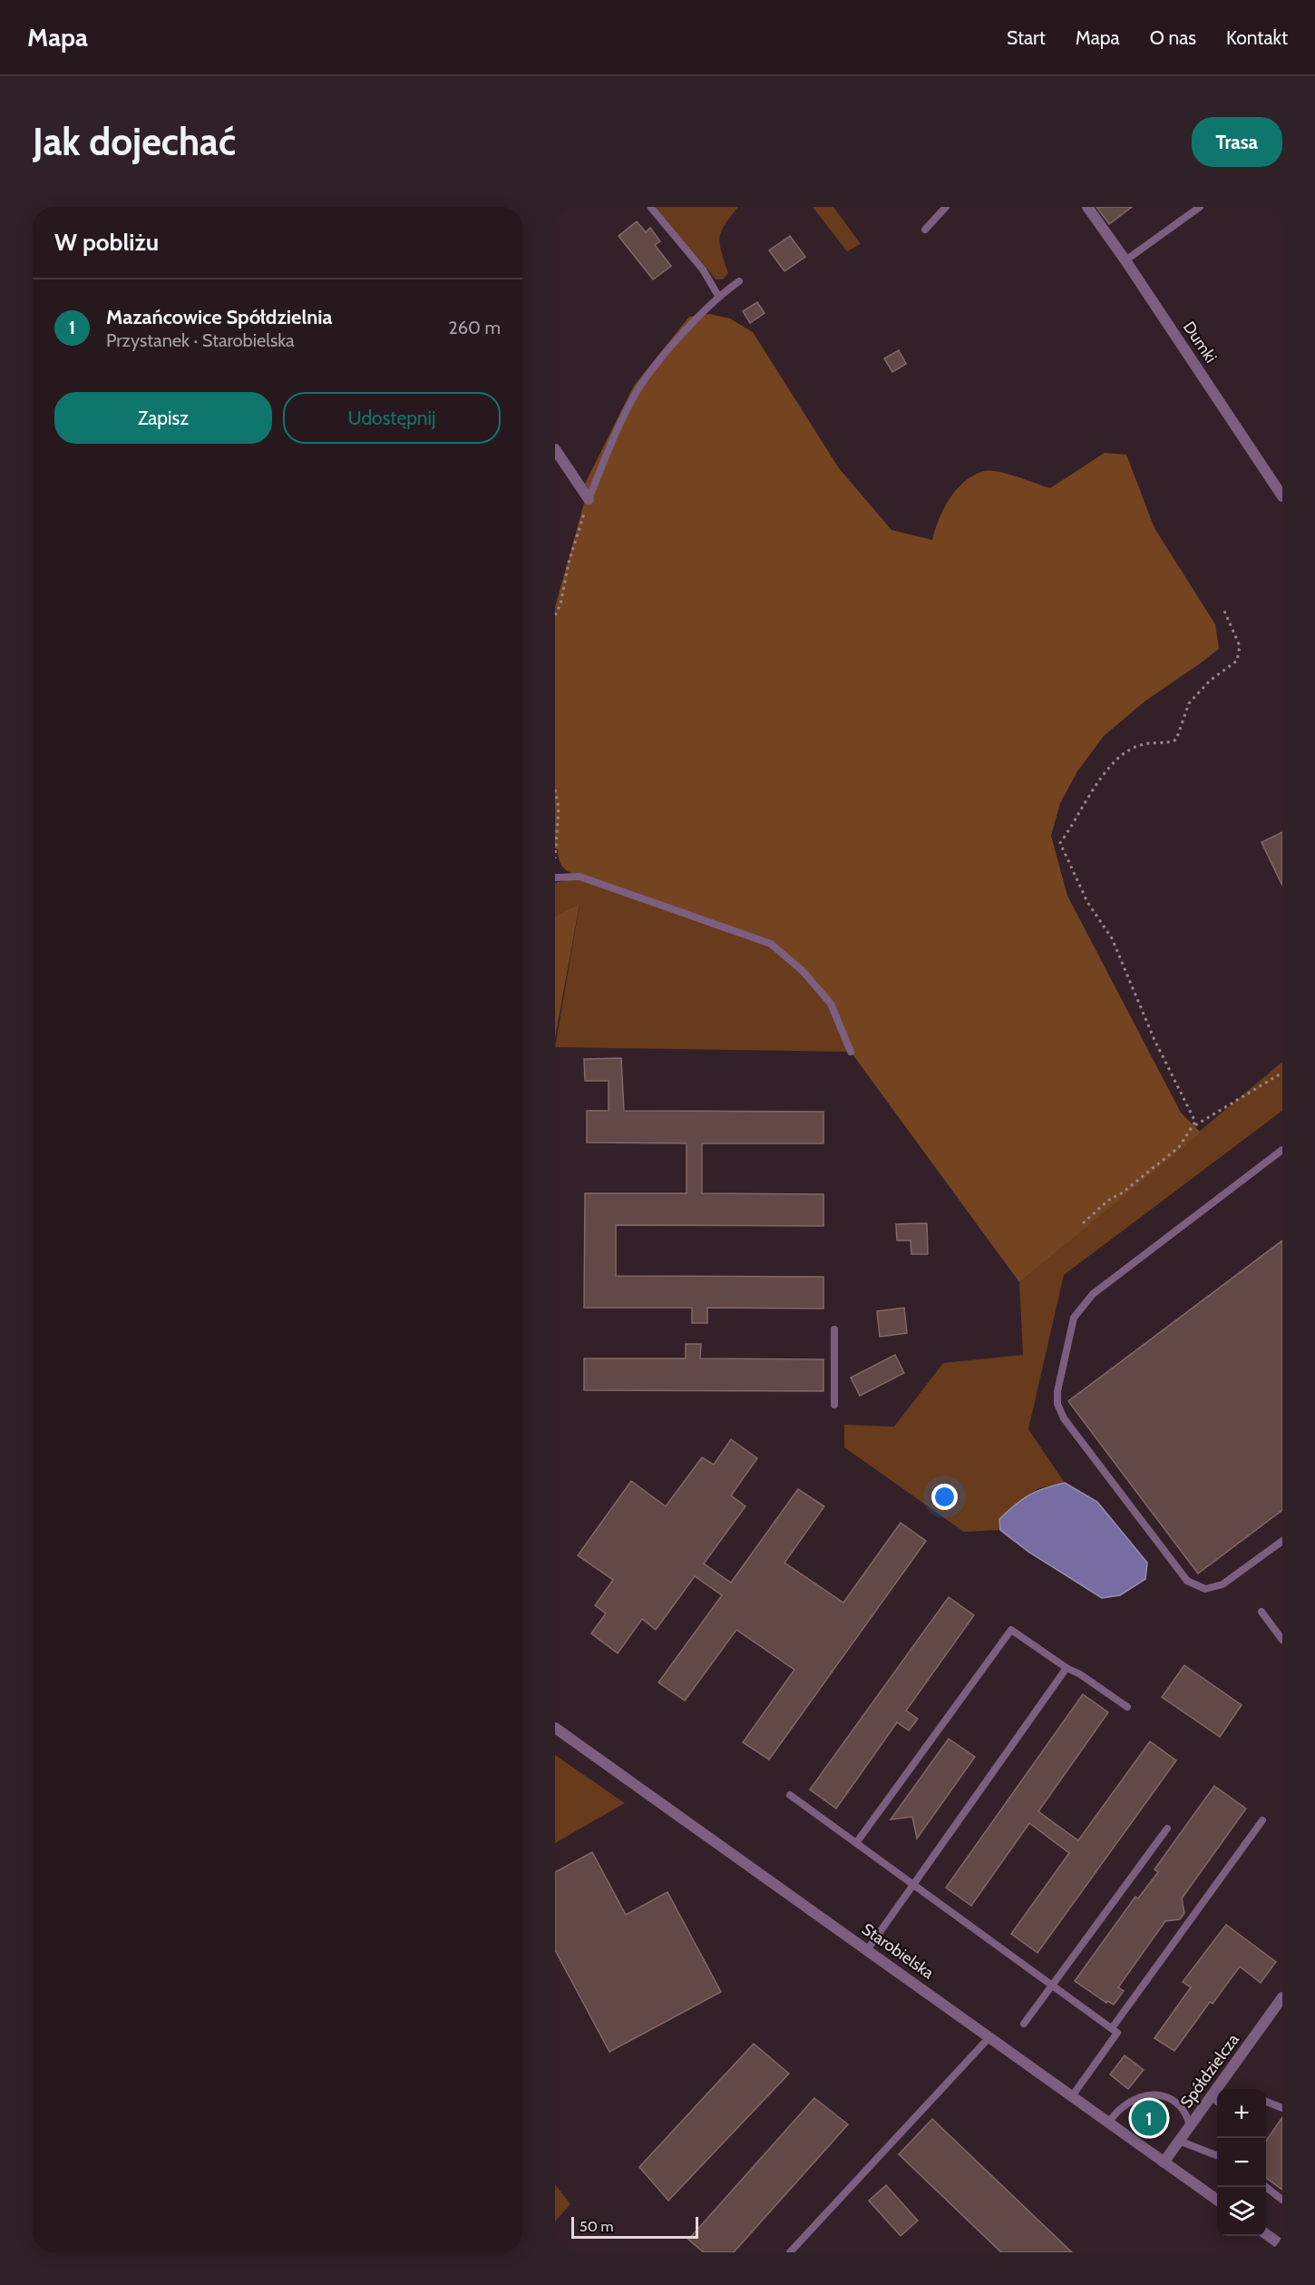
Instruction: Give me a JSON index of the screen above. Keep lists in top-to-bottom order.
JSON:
{
  "streets": {
    "street": ["Dumki", "Starobielska", "Spółdzielcza"]
  },
  "crossings": [
    ["Starobielska", "Spółdzielcza"]
  ],
  "scale_bar": "50 m",
  "page": {
    "header": "Mapa",
    "nav": [
      "Start",
      "Mapa",
      "O nas",
      "Kontakt"
    ],
    "buttons": [
      "Trasa",
      ["Zapisz", "Udostępnij"]
    ],
    "title": "Jak dojechać",
    "heading": "W pobliżu",
    "list": [
      {
        "mark": "1",
        "name": "Mazańcowice Spółdzielnia",
        "note": "Przystanek · Starobielska",
        "value": "260 m"
      }
    ],
    "map_buttons": ["+", "−"],
    "pins": "1",
    "scale": "50 m"
  }
}
